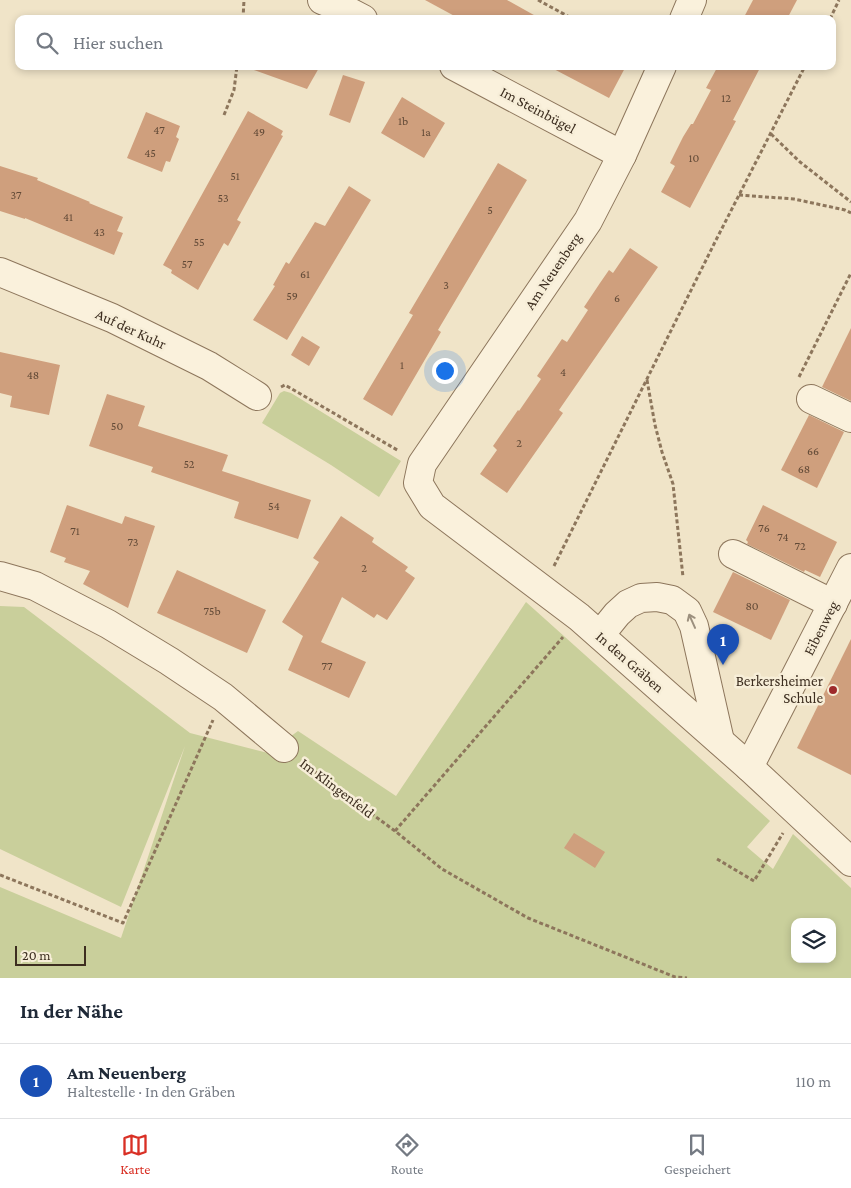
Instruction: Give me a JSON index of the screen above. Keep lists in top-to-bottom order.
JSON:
{
  "streets": {
    "street": [
      "Im Steinbügel",
      "Am Neuenberg",
      "Auf der Kuhr",
      "Eibenweg",
      "In den Gräben",
      "Im Klingenfeld"
    ]
  },
  "crossings": [
    ["Im Steinbügel", "Am Neuenberg"],
    ["Am Neuenberg", "In den Gräben"],
    ["Eibenweg", "In den Gräben"]
  ],
  "places": ["Berkersheimer Schule"],
  "house_numbers": [
    "12",
    "1b",
    "47",
    "49",
    "1a",
    "45",
    "10",
    "51",
    "37",
    "53",
    "5",
    "41",
    "43",
    "55",
    "57",
    "61",
    "3",
    "59",
    "6",
    "1",
    "4",
    "48",
    "50",
    "2",
    "66",
    "52",
    "68",
    "54",
    "76",
    "71",
    "74",
    "73",
    "72",
    "2",
    "80",
    "75b",
    "77"
  ],
  "scale_bar": "20 m",
  "page": {
    "search": "Hier suchen",
    "pins": "1",
    "scale": "20 m",
    "heading": "In der Nähe",
    "list": [
      {
        "mark": "1",
        "name": "Am Neuenberg",
        "note": "Haltestelle · In den Gräben",
        "value": "110 m"
      }
    ],
    "nav": ["Karte", "Route", "Gespeichert"]
  }
}
